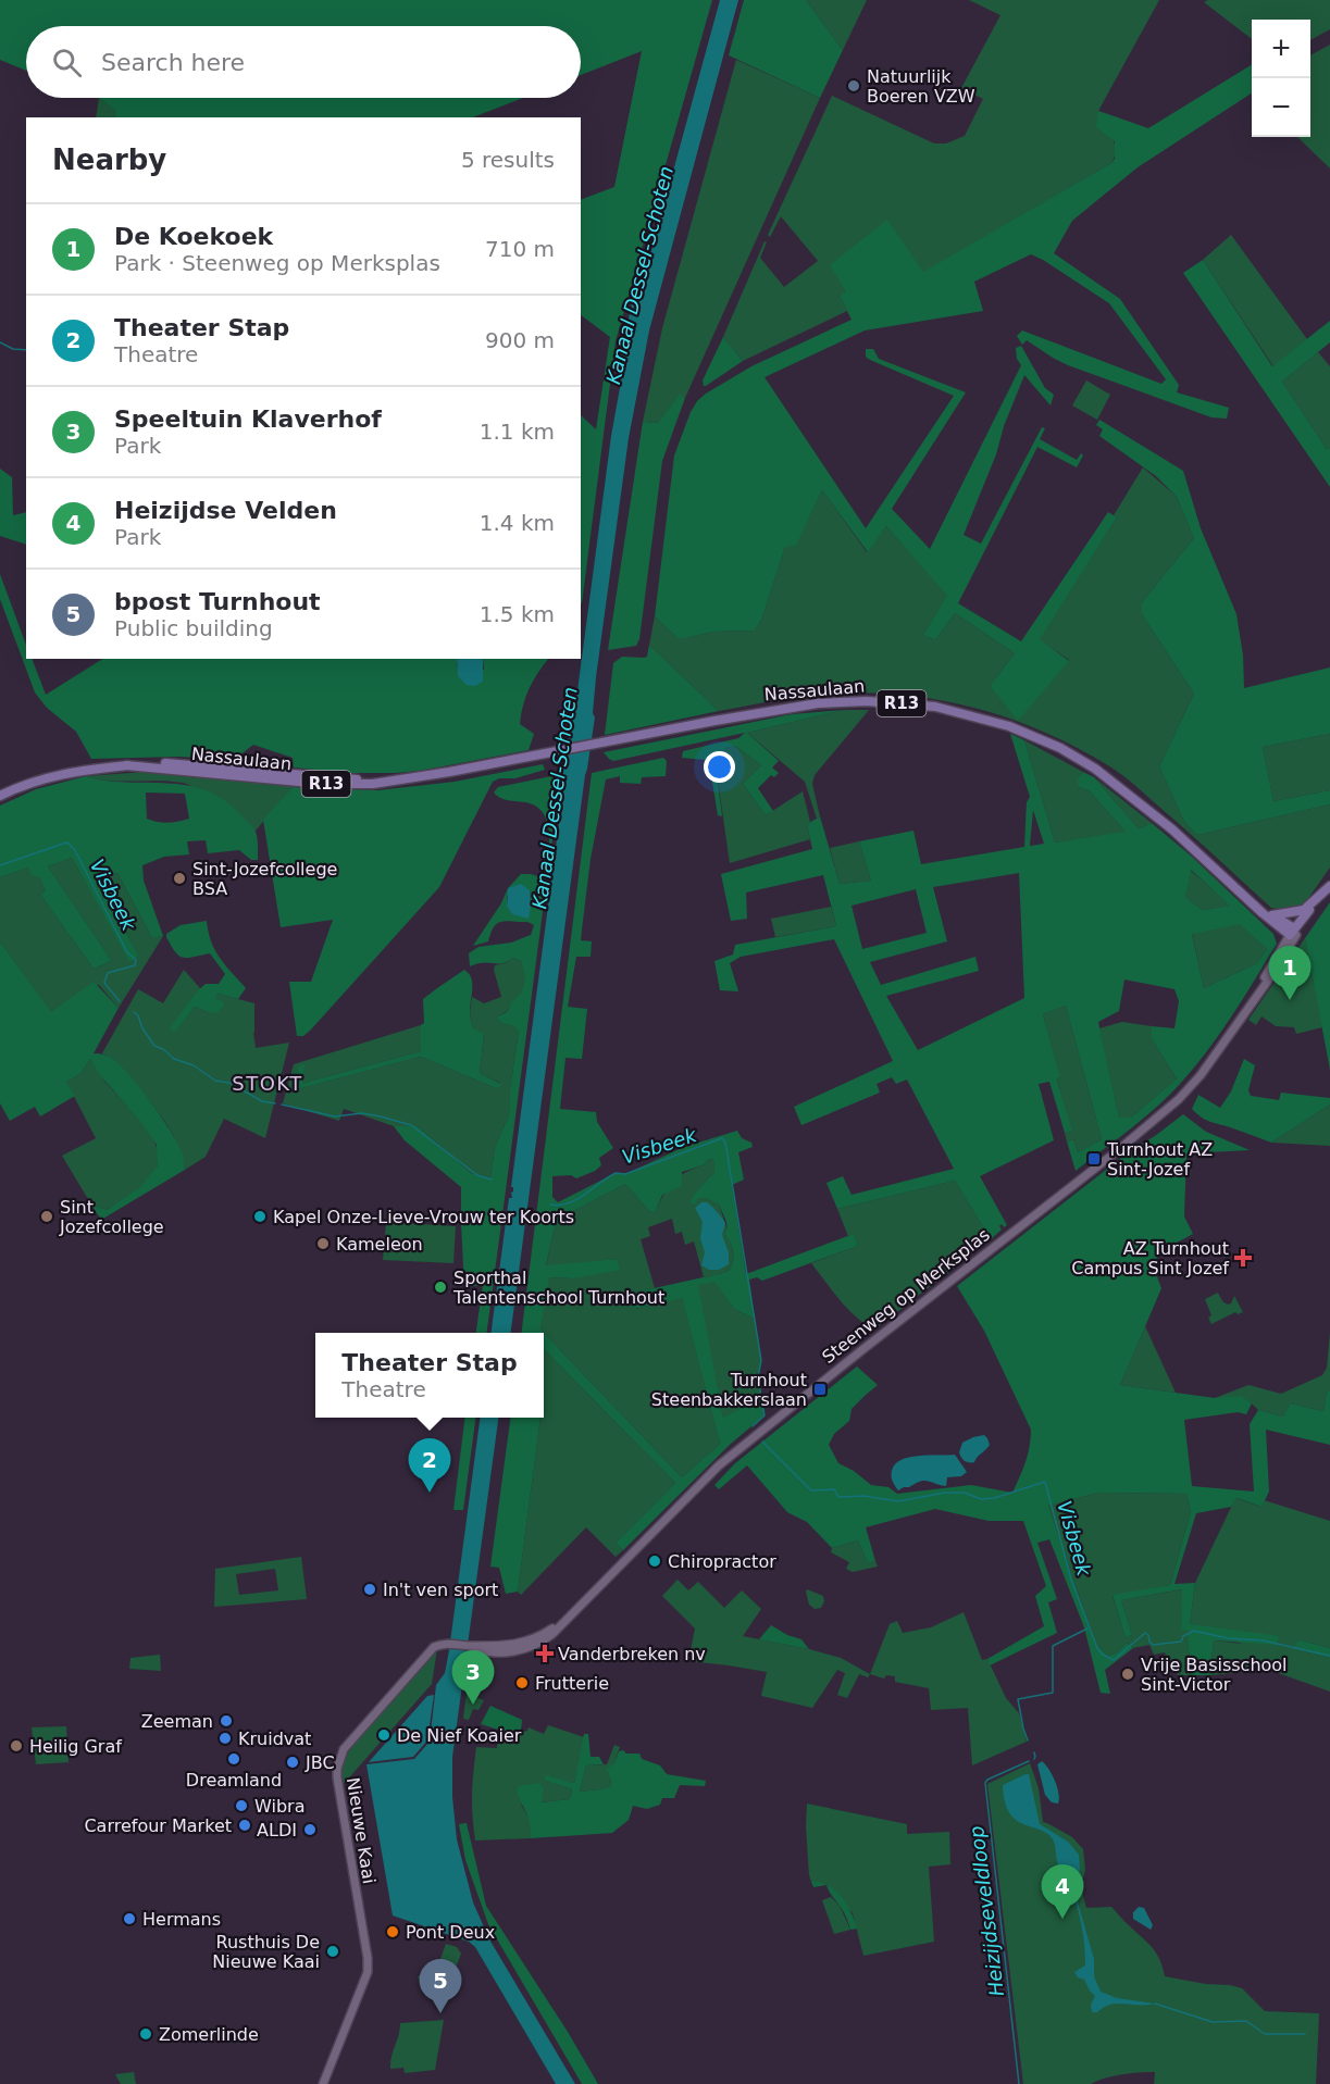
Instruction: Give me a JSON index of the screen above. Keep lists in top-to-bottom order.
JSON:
{
  "streets": {
    "main road": ["Nassaulaan", "R13"],
    "street": ["Steenweg op Merksplas", "Nieuwe Kaai"]
  },
  "crossings": [
    ["Nassaulaan", "Steenweg op Merksplas"],
    ["Steenweg op Merksplas", "Nieuwe Kaai"]
  ],
  "districts": ["STOKT"],
  "water": ["Kanaal Dessel-Schoten", "Visbeek", "Heizijdseveldloop"],
  "places": {
    "other": [
      "Natuurlijk Boeren VZW",
      "Sint-Jozefcollege BSA",
      "Sint Jozefcollege",
      "Kapel Onze-Lieve-Vrouw ter Koorts",
      "Kameleon",
      "Sporthal Talentenschool Turnhout",
      "Chiropractor",
      "In't ven sport",
      "Vrije Basisschool Sint-Victor",
      "Frutterie",
      "Zeeman",
      "De Nief Koaier",
      "Kruidvat",
      "Heilig Graf",
      "Dreamland",
      "JBC",
      "Wibra",
      "Carrefour Market",
      "ALDI",
      "Hermans",
      "Pont Deux",
      "Rusthuis De Nieuwe Kaai",
      "Zomerlinde"
    ],
    "transit": ["Turnhout AZ Sint-Jozef", "Turnhout Steenbakkerslaan"],
    "health": ["AZ Turnhout Campus Sint Jozef", "Vanderbreken nv"]
  },
  "page": {
    "map_buttons": ["+", "−"],
    "search": "Search here",
    "heading": ["Nearby", "5 results"],
    "list": [
      {
        "mark": "1",
        "name": "De Koekoek",
        "note": "Park · Steenweg op Merksplas",
        "value": "710 m"
      },
      {
        "mark": "2",
        "name": "Theater Stap",
        "note": "Theatre",
        "value": "900 m"
      },
      {
        "mark": "3",
        "name": "Speeltuin Klaverhof",
        "note": "Park",
        "value": "1.1 km"
      },
      {
        "mark": "4",
        "name": "Heizijdse Velden",
        "note": "Park",
        "value": "1.4 km"
      },
      {
        "mark": "5",
        "name": "bpost Turnhout",
        "note": "Public building",
        "value": "1.5 km"
      }
    ],
    "pins": [
      "1",
      "2",
      "3",
      "4",
      "5"
    ],
    "popup": ["Theater Stap", "Theatre"]
  }
}
